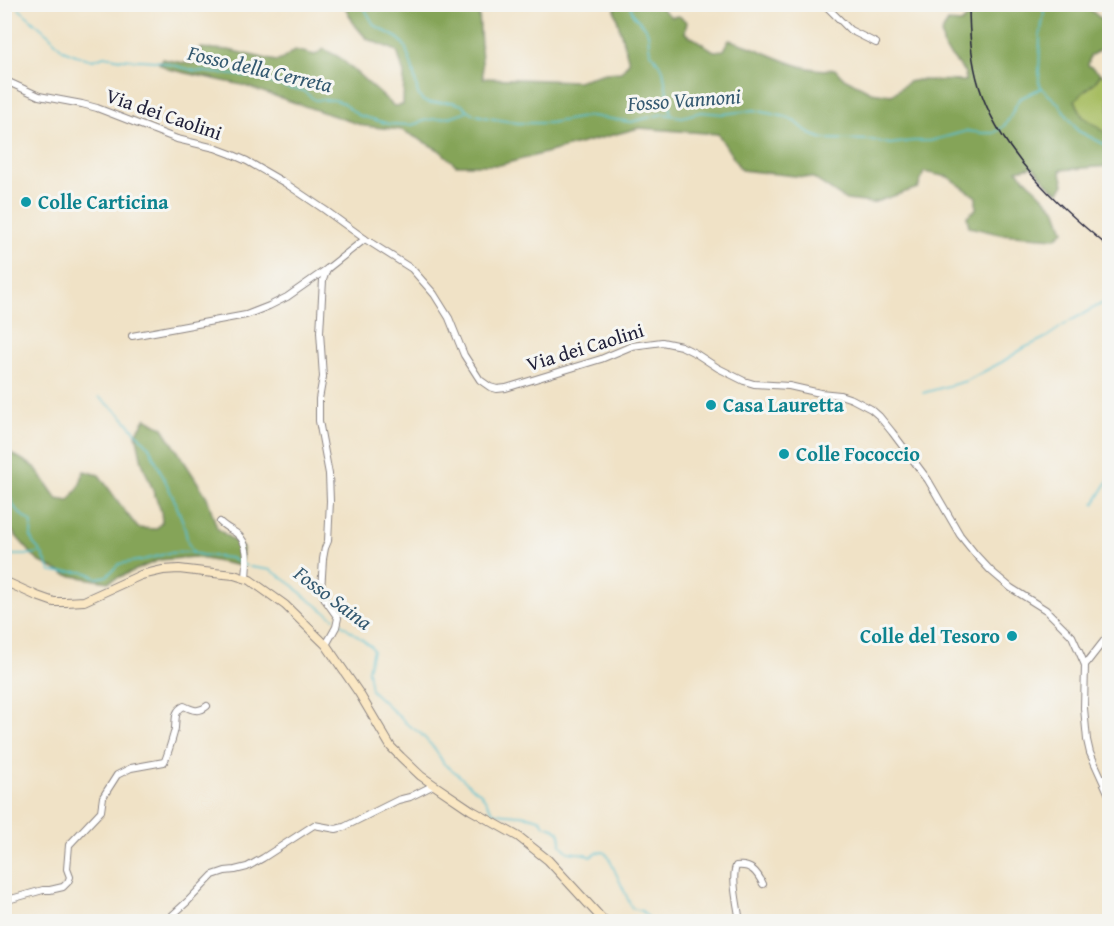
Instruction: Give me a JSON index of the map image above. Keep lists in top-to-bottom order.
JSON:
{
  "streets": {
    "street": ["Via dei Caolini"]
  },
  "water": ["Fosso della Cerreta", "Fosso Vannoni", "Fosso Saina"],
  "places": [
    "Colle Carticina",
    "Casa Lauretta",
    "Colle Fococcio",
    "Colle del Tesoro"
  ]
}
